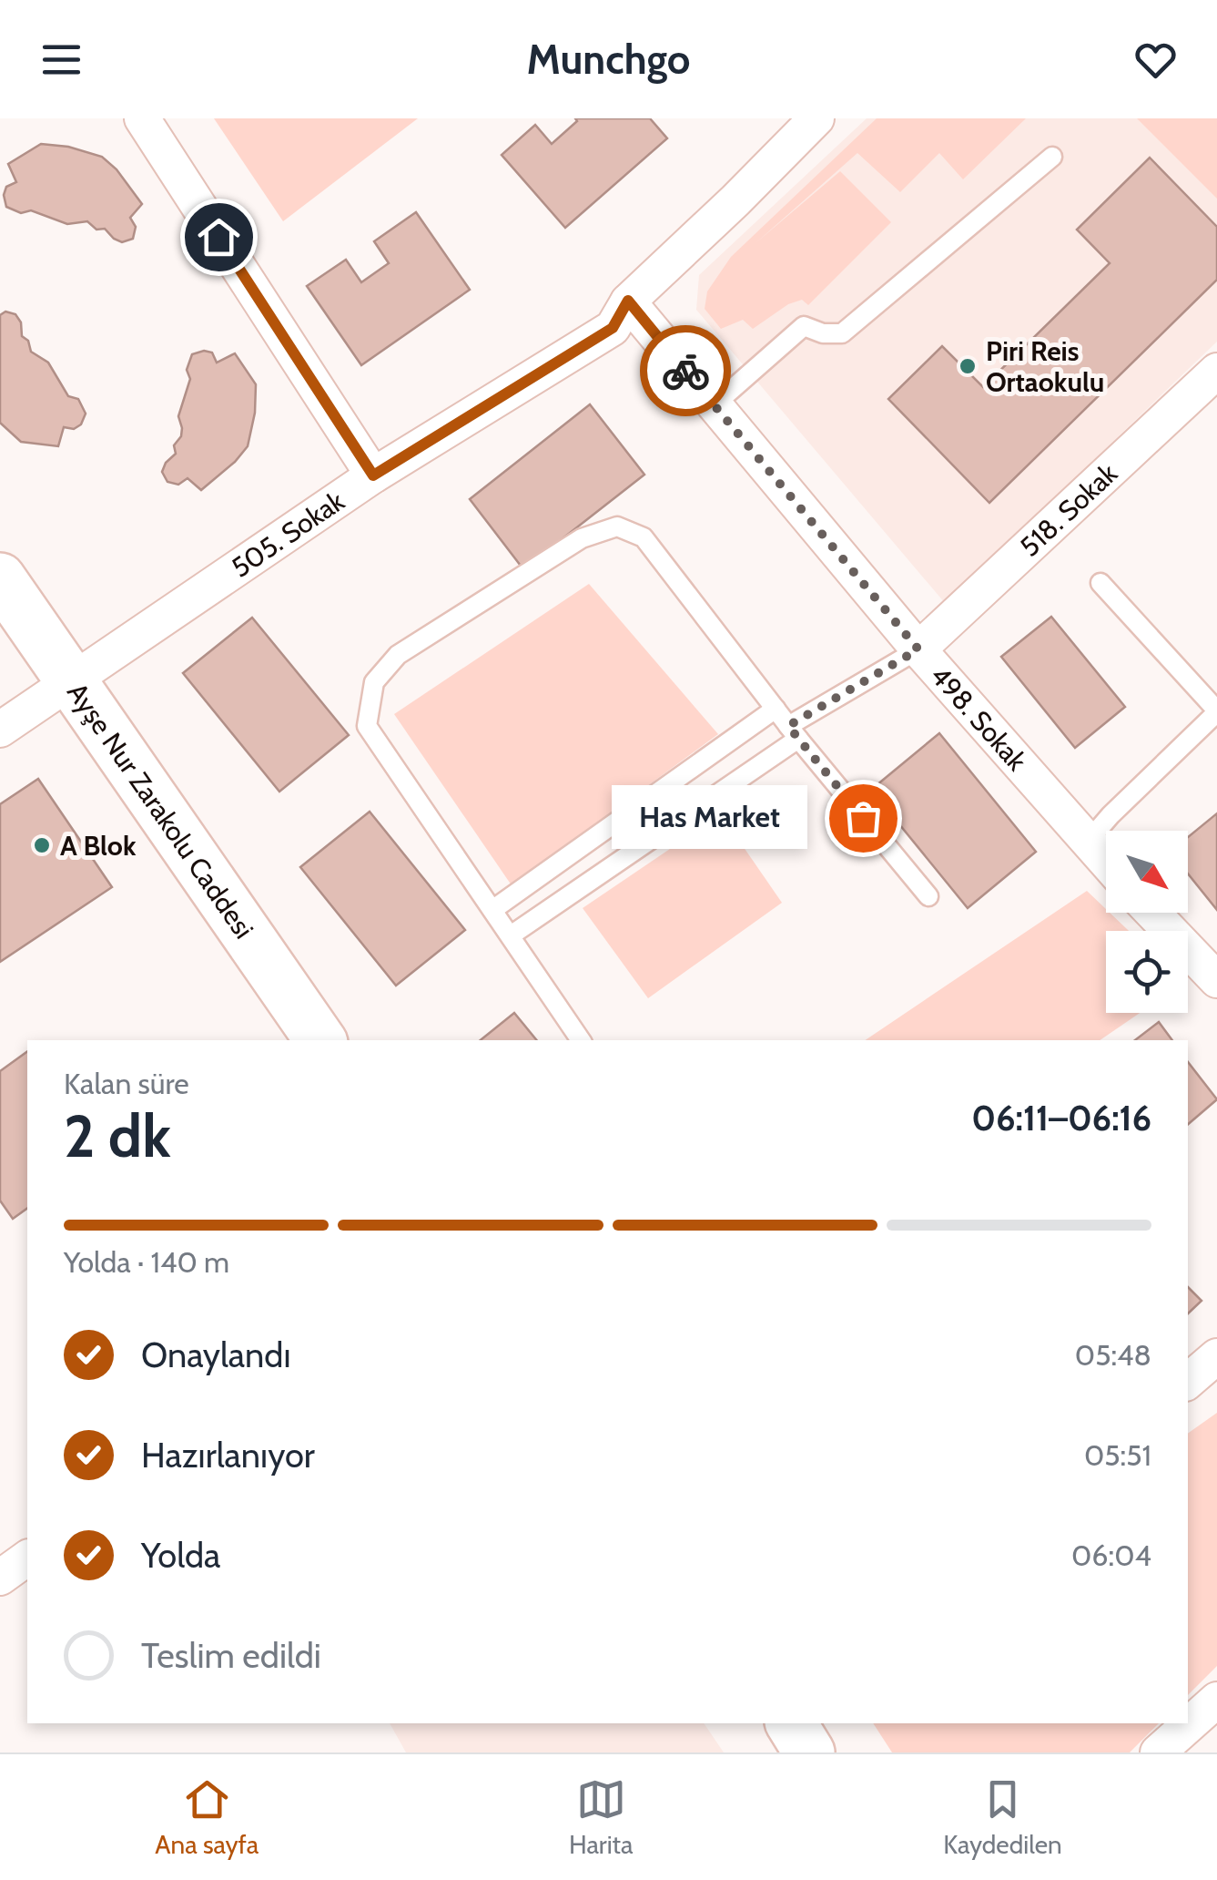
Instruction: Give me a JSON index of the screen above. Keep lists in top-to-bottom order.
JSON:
{
  "streets": {
    "street": [
      "518. Sokak",
      "505. Sokak",
      "498. Sokak",
      "Ayşe Nur Zarakolu Caddesi"
    ]
  },
  "crossings": [
    ["518. Sokak", "498. Sokak"],
    ["505. Sokak", "498. Sokak"],
    ["505. Sokak", "Ayşe Nur Zarakolu Caddesi"]
  ],
  "places": ["Piri Reis Ortaokulu", "Has Market", "A Blok"],
  "north": "bottom right",
  "page": {
    "header": "Munchgo",
    "bubble": "Has Market",
    "heading": ["2 dk", "Kalan süre", "06:11–06:16"],
    "bar": "Yolda · 140 m",
    "list": [
      ["Onaylandı", "05:48"],
      ["Hazırlanıyor", "05:51"],
      ["Yolda", "06:04"],
      "Teslim edildi"
    ],
    "tabs": ["Ana sayfa", "Harita", "Kaydedilen"]
  }
}
